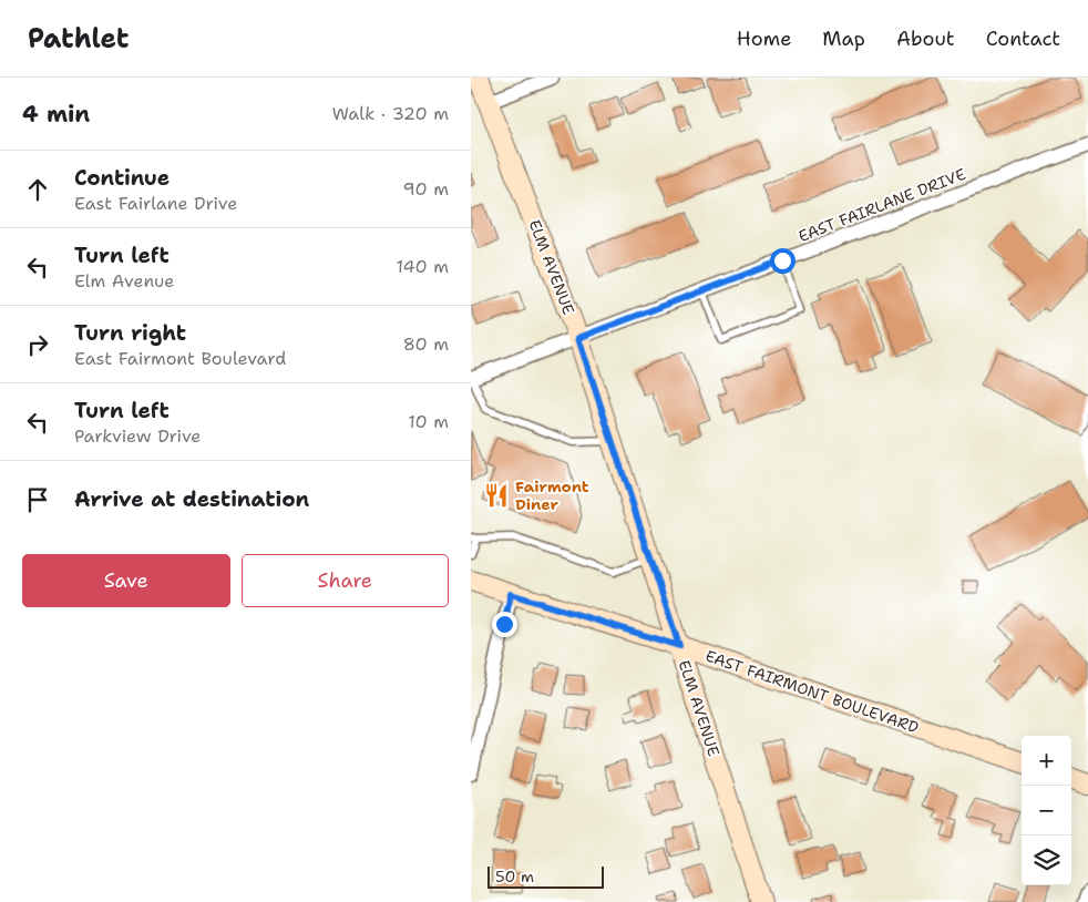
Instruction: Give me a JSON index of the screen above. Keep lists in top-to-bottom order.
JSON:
{
  "streets": {
    "street": ["EAST FAIRLANE DRIVE", "ELM AVENUE", "EAST FAIRMONT BOULEVARD"]
  },
  "crossings": [
    ["EAST FAIRLANE DRIVE", "ELM AVENUE"],
    ["ELM AVENUE", "EAST FAIRMONT BOULEVARD"]
  ],
  "places": {
    "restaurant": ["Fairmont Diner"]
  },
  "scale_bar": "50 m",
  "page": {
    "header": "Pathlet",
    "nav": [
      "Home",
      "Map",
      "About",
      "Contact"
    ],
    "heading": ["4 min", "Walk · 320 m"],
    "list": [
      ["Continue", "East Fairlane Drive", "90 m"],
      ["Turn left", "Elm Avenue", "140 m"],
      ["Turn right", "East Fairmont Boulevard", "80 m"],
      ["Turn left", "Parkview Drive", "10 m"],
      "Arrive at destination"
    ],
    "buttons": ["Save", "Share"],
    "map_buttons": ["+", "−"],
    "scale": "50 m"
  }
}
